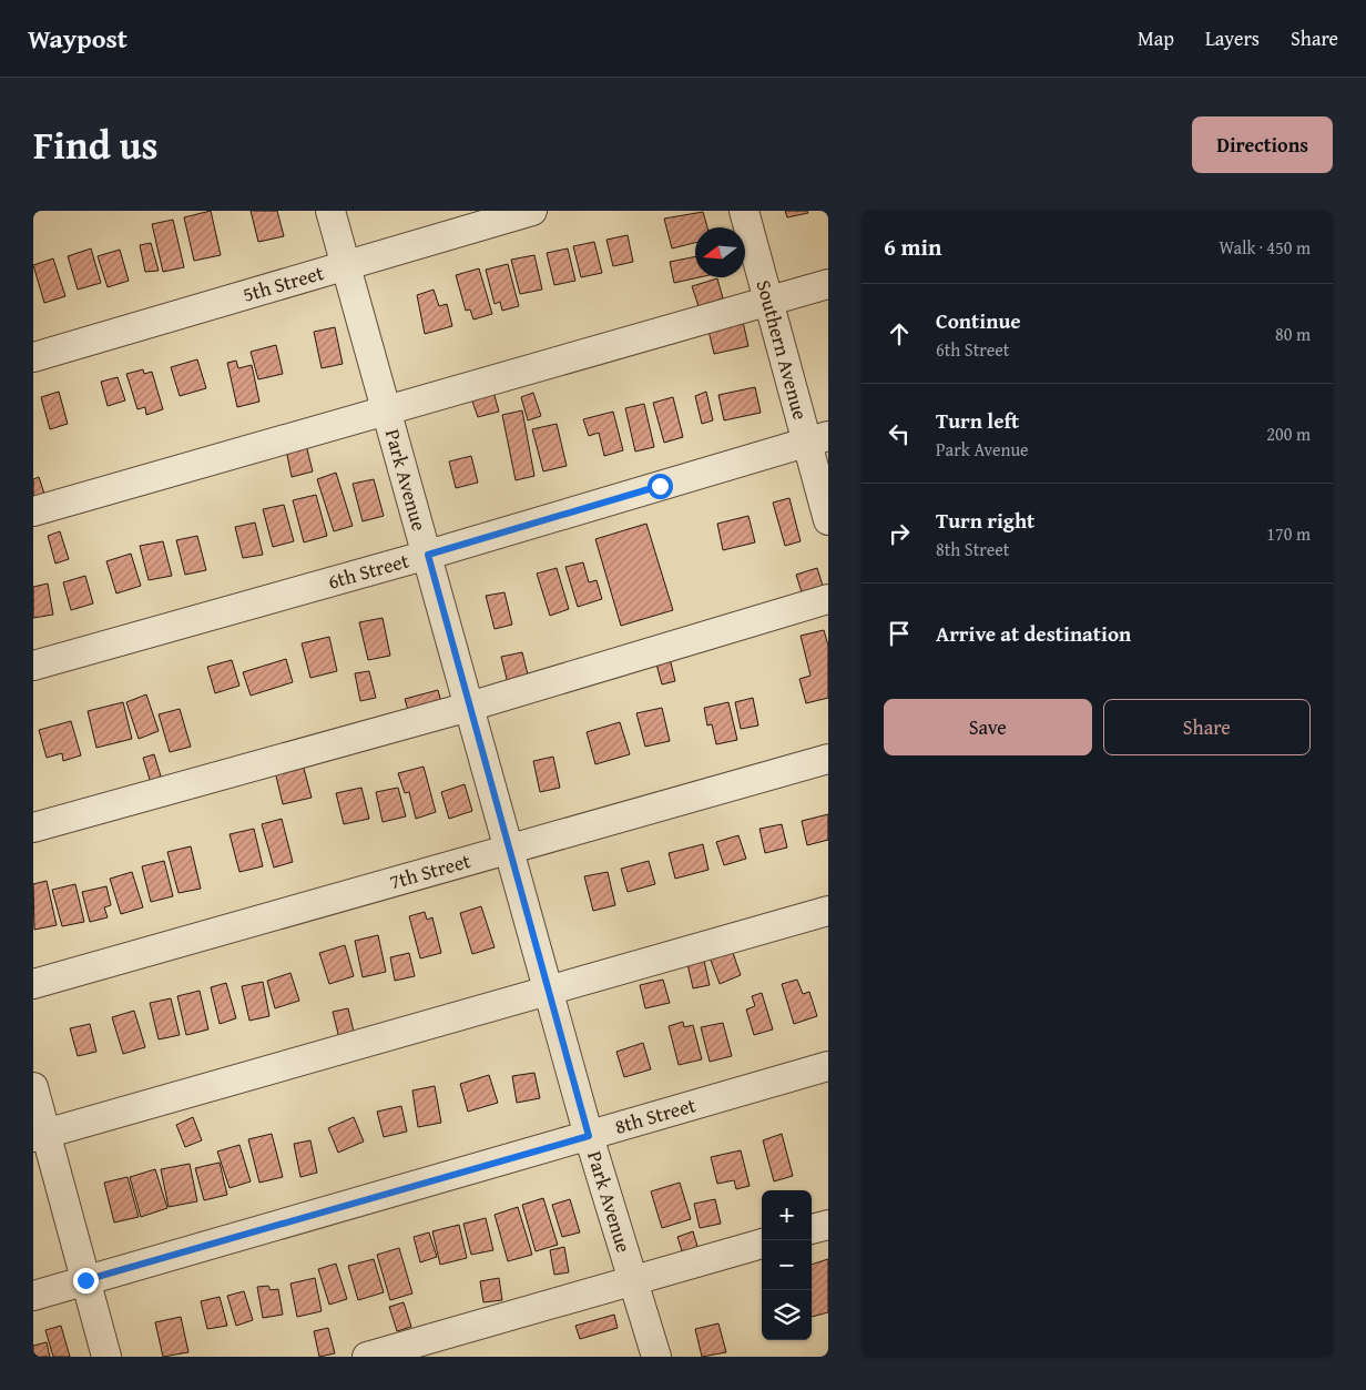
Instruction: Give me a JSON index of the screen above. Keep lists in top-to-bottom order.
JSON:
{
  "streets": {
    "street": [
      "5th Street",
      "Southern Avenue",
      "Park Avenue",
      "6th Street",
      "7th Street",
      "8th Street"
    ]
  },
  "crossings": [
    ["5th Street", "Park Avenue"],
    ["Southern Avenue", "6th Street"],
    ["Park Avenue", "6th Street"],
    ["Park Avenue", "7th Street"],
    ["Park Avenue", "8th Street"]
  ],
  "north": "left",
  "page": {
    "header": "Waypost",
    "nav": ["Map", "Layers", "Share"],
    "title": "Find us",
    "buttons": [
      "Directions",
      ["Save", "Share"]
    ],
    "heading": ["6 min", "Walk · 450 m"],
    "list": [
      ["Continue", "6th Street", "80 m"],
      ["Turn left", "Park Avenue", "200 m"],
      ["Turn right", "8th Street", "170 m"],
      "Arrive at destination"
    ],
    "map_buttons": ["+", "−"]
  }
}
